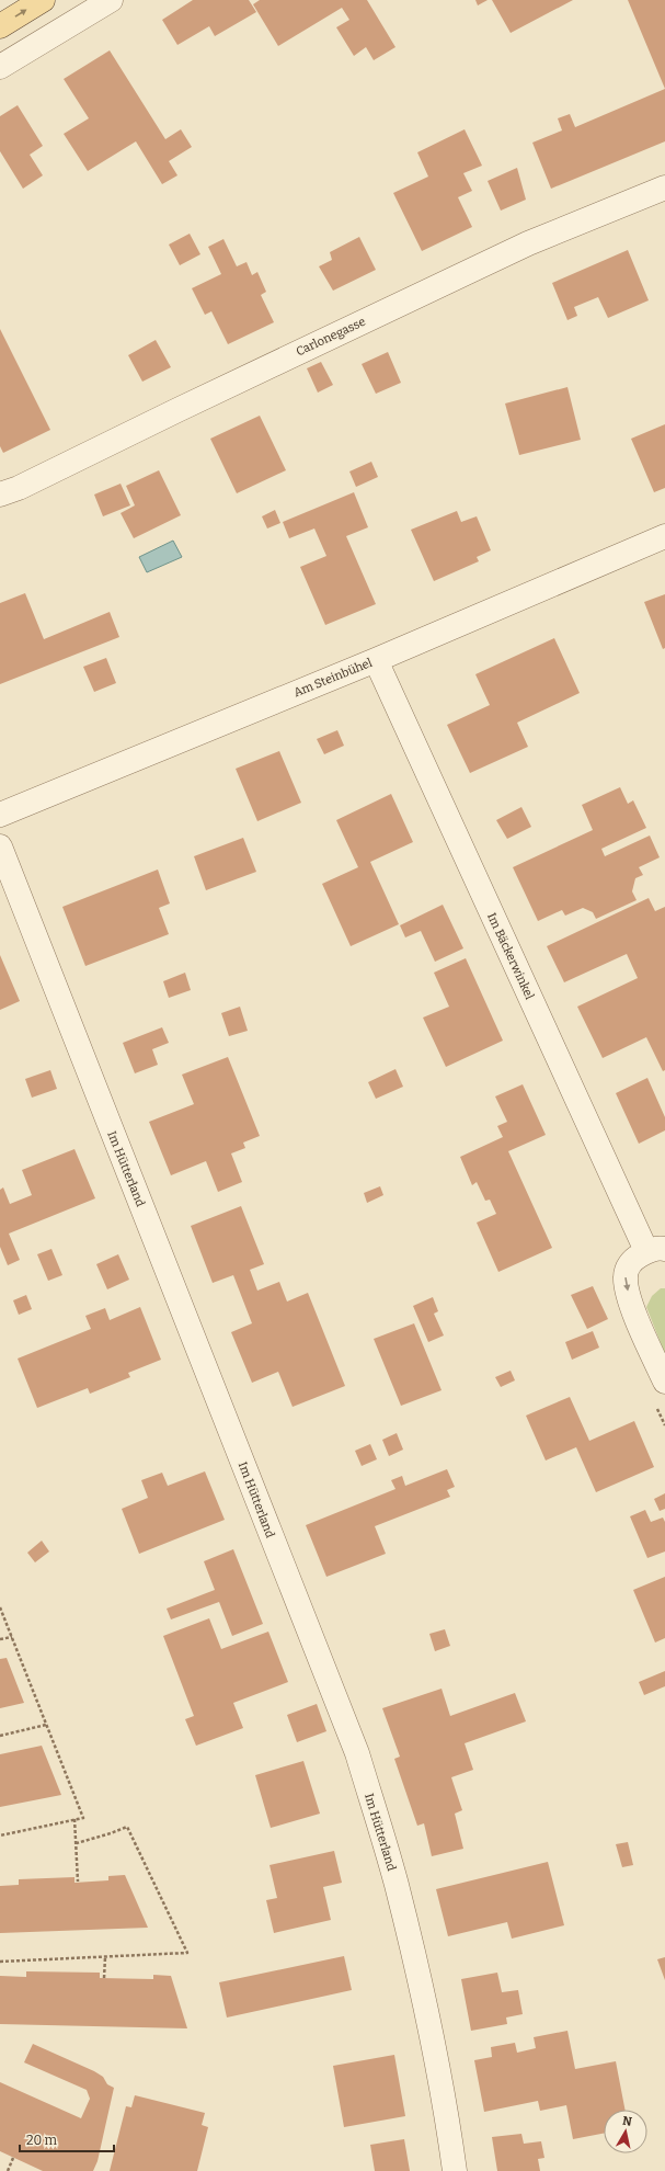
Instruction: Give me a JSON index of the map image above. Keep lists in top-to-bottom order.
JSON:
{
  "streets": {
    "street": [
      "Carlonegasse",
      "Am Steinbühel",
      "Im Bäckerwinkel",
      "Im Hütterland"
    ]
  },
  "crossings": [
    ["Am Steinbühel", "Im Bäckerwinkel"]
  ],
  "scale_bar": "20 m",
  "north": "top"
}
